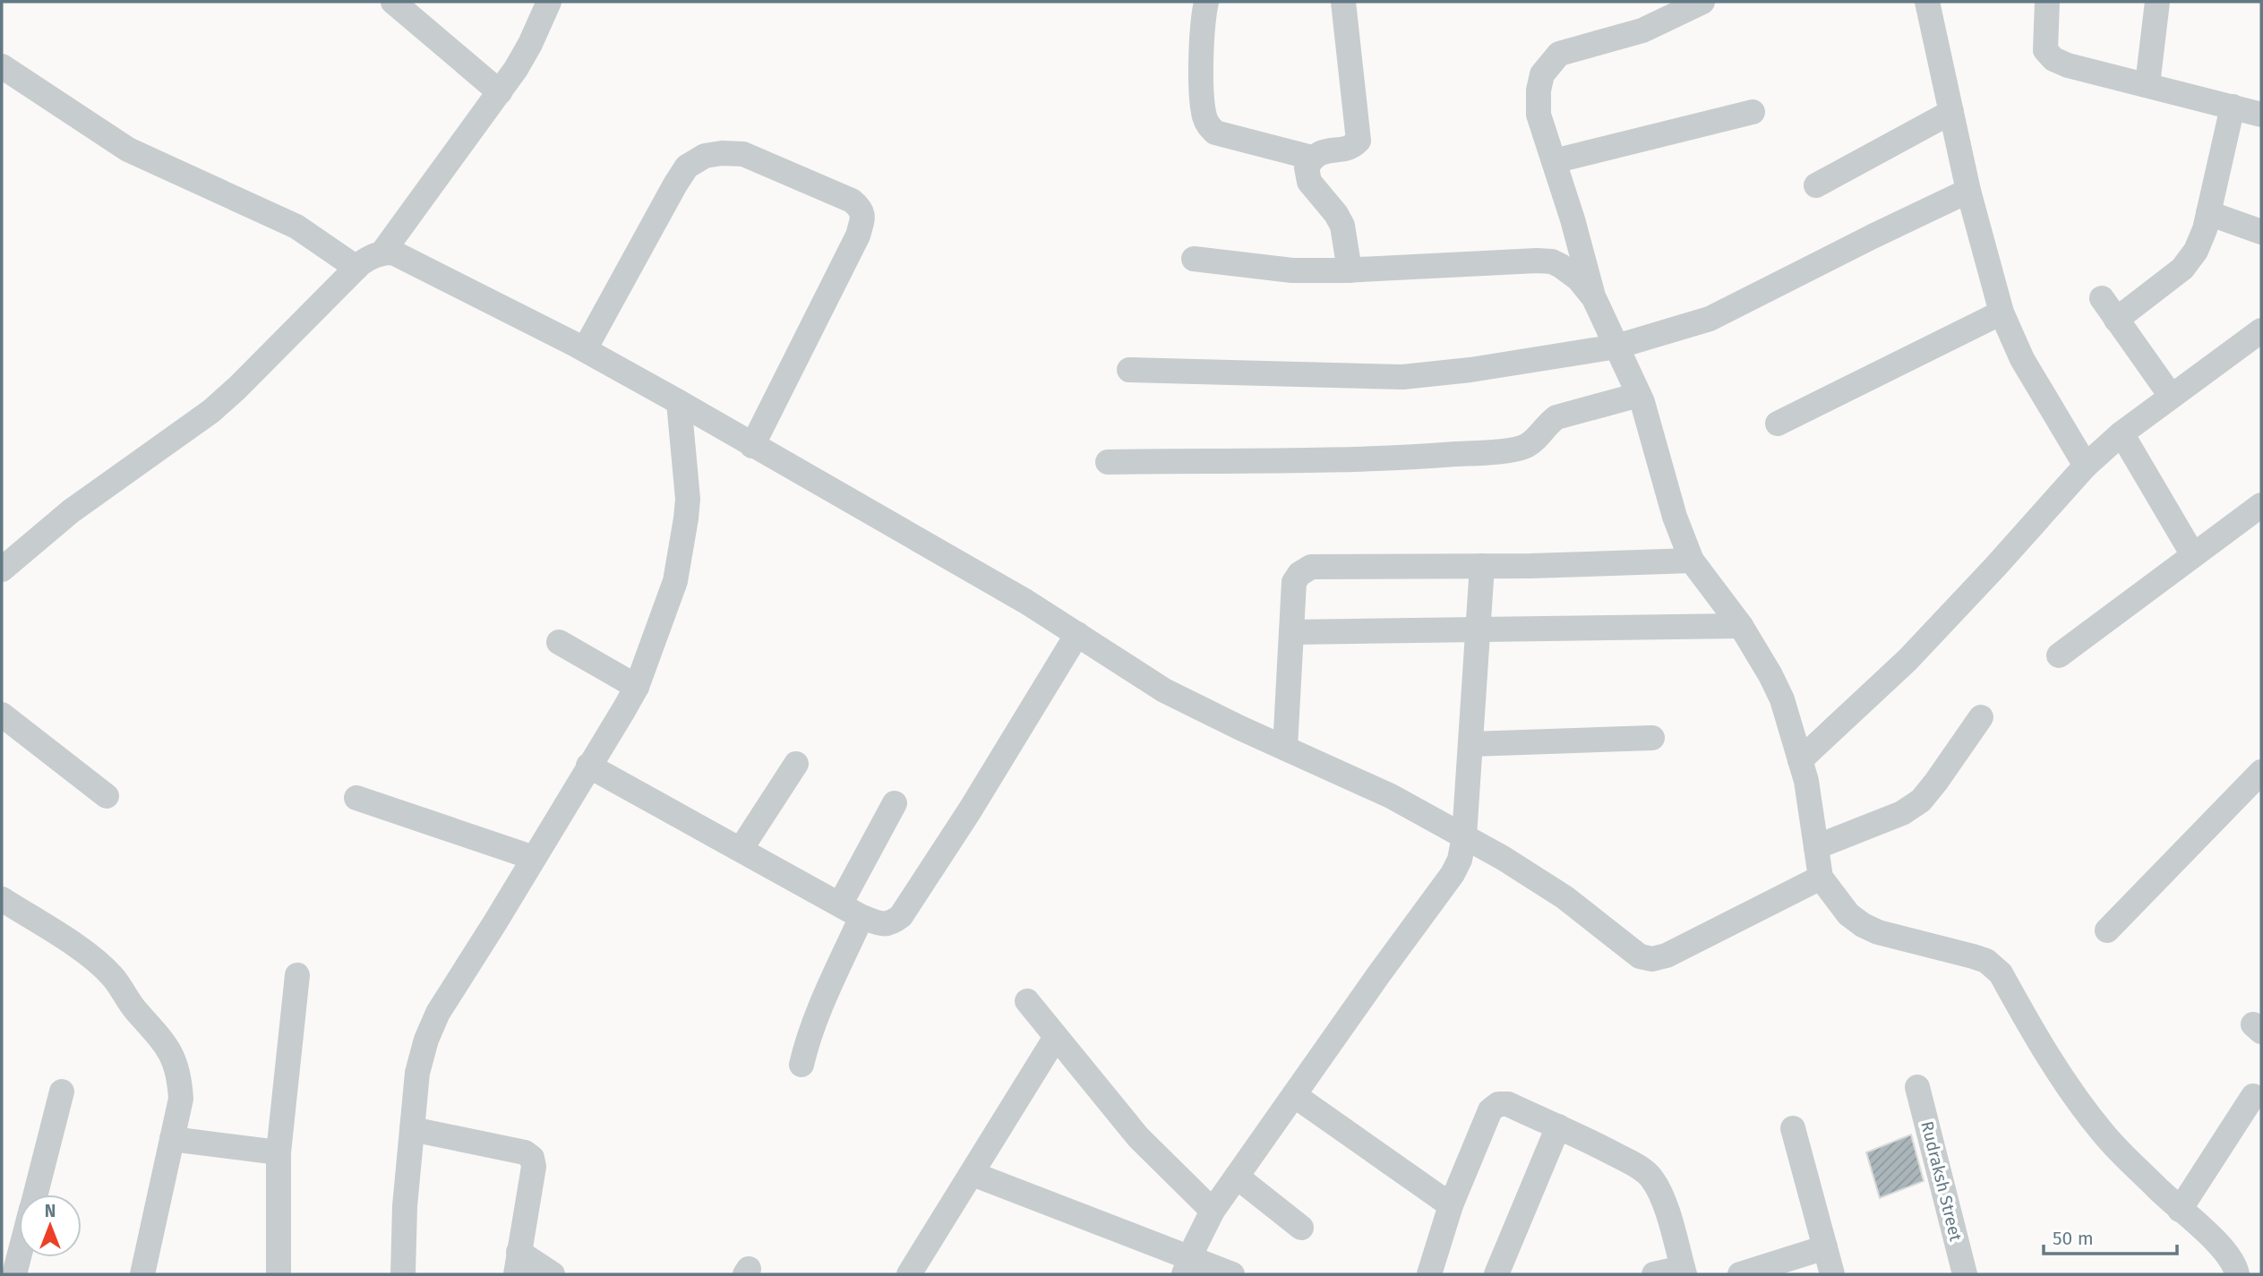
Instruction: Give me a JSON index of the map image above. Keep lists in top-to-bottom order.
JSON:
{
  "streets": {
    "street": ["Rudraksh Street"]
  },
  "scale_bar": "50 m",
  "north": "top"
}
